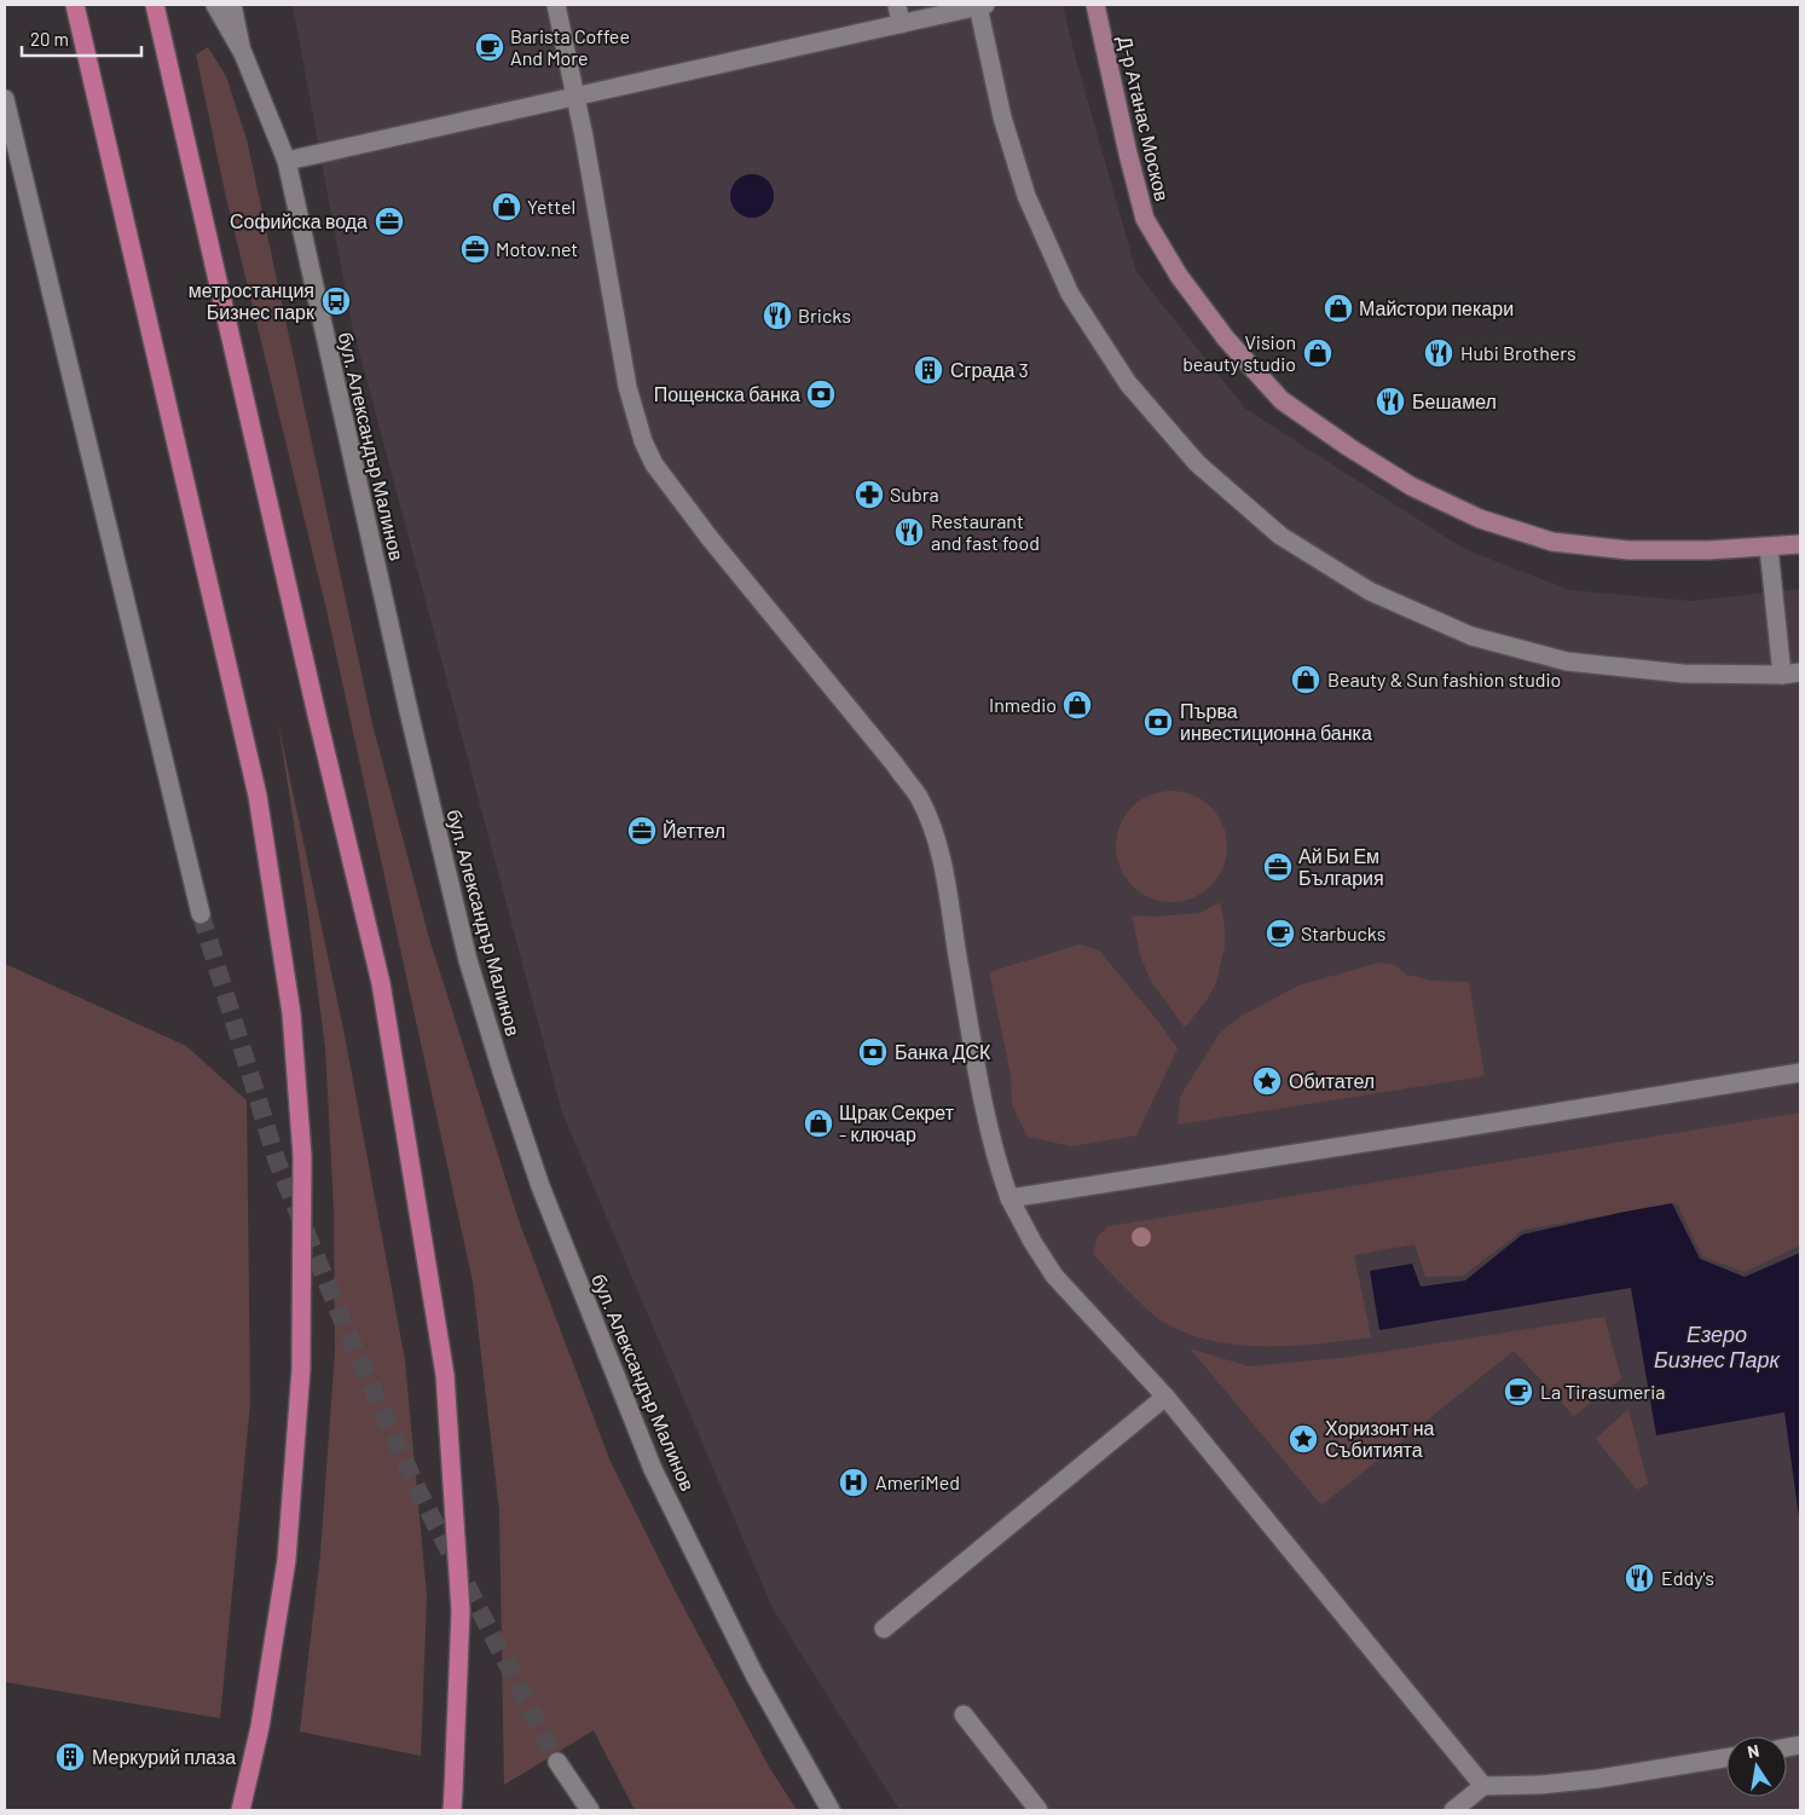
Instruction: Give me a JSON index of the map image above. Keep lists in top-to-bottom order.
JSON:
{
  "streets": {
    "street": ["Д-р Атанас Москов", "бул. Александър Малинов"]
  },
  "water": ["Езеро Бизнес Парк"],
  "places": {
    "cafe": ["Barista Coffee And More", "Starbucks", "La Tirasumeria"],
    "shop": [
      "Yettel",
      "Майстори пекари",
      "Vision beauty studio",
      "Beauty & Sun fashion studio",
      "Inmedio",
      "Щрак Секрет - ключар"
    ],
    "office": [
      "Софийска вода",
      "Motov.net",
      "Йеттел",
      "Ай Би Ем България"
    ],
    "bus stop": ["метростанция Бизнес парк"],
    "restaurant": [
      "Bricks",
      "Hubi Brothers",
      "Бешамел",
      "Restaurant and fast food",
      "Eddy's"
    ],
    "building": ["Сграда 3", "Меркурий плаза"],
    "bank": ["Пощенска банка", "Първа инвестиционна банка", "Банка ДСК"],
    "pharmacy": ["Subra"],
    "place": ["Обитател", "Хоризонт на Събитията"],
    "hospital": ["AmeriMed"]
  },
  "scale_bar": "20 m",
  "north": "top"
}
